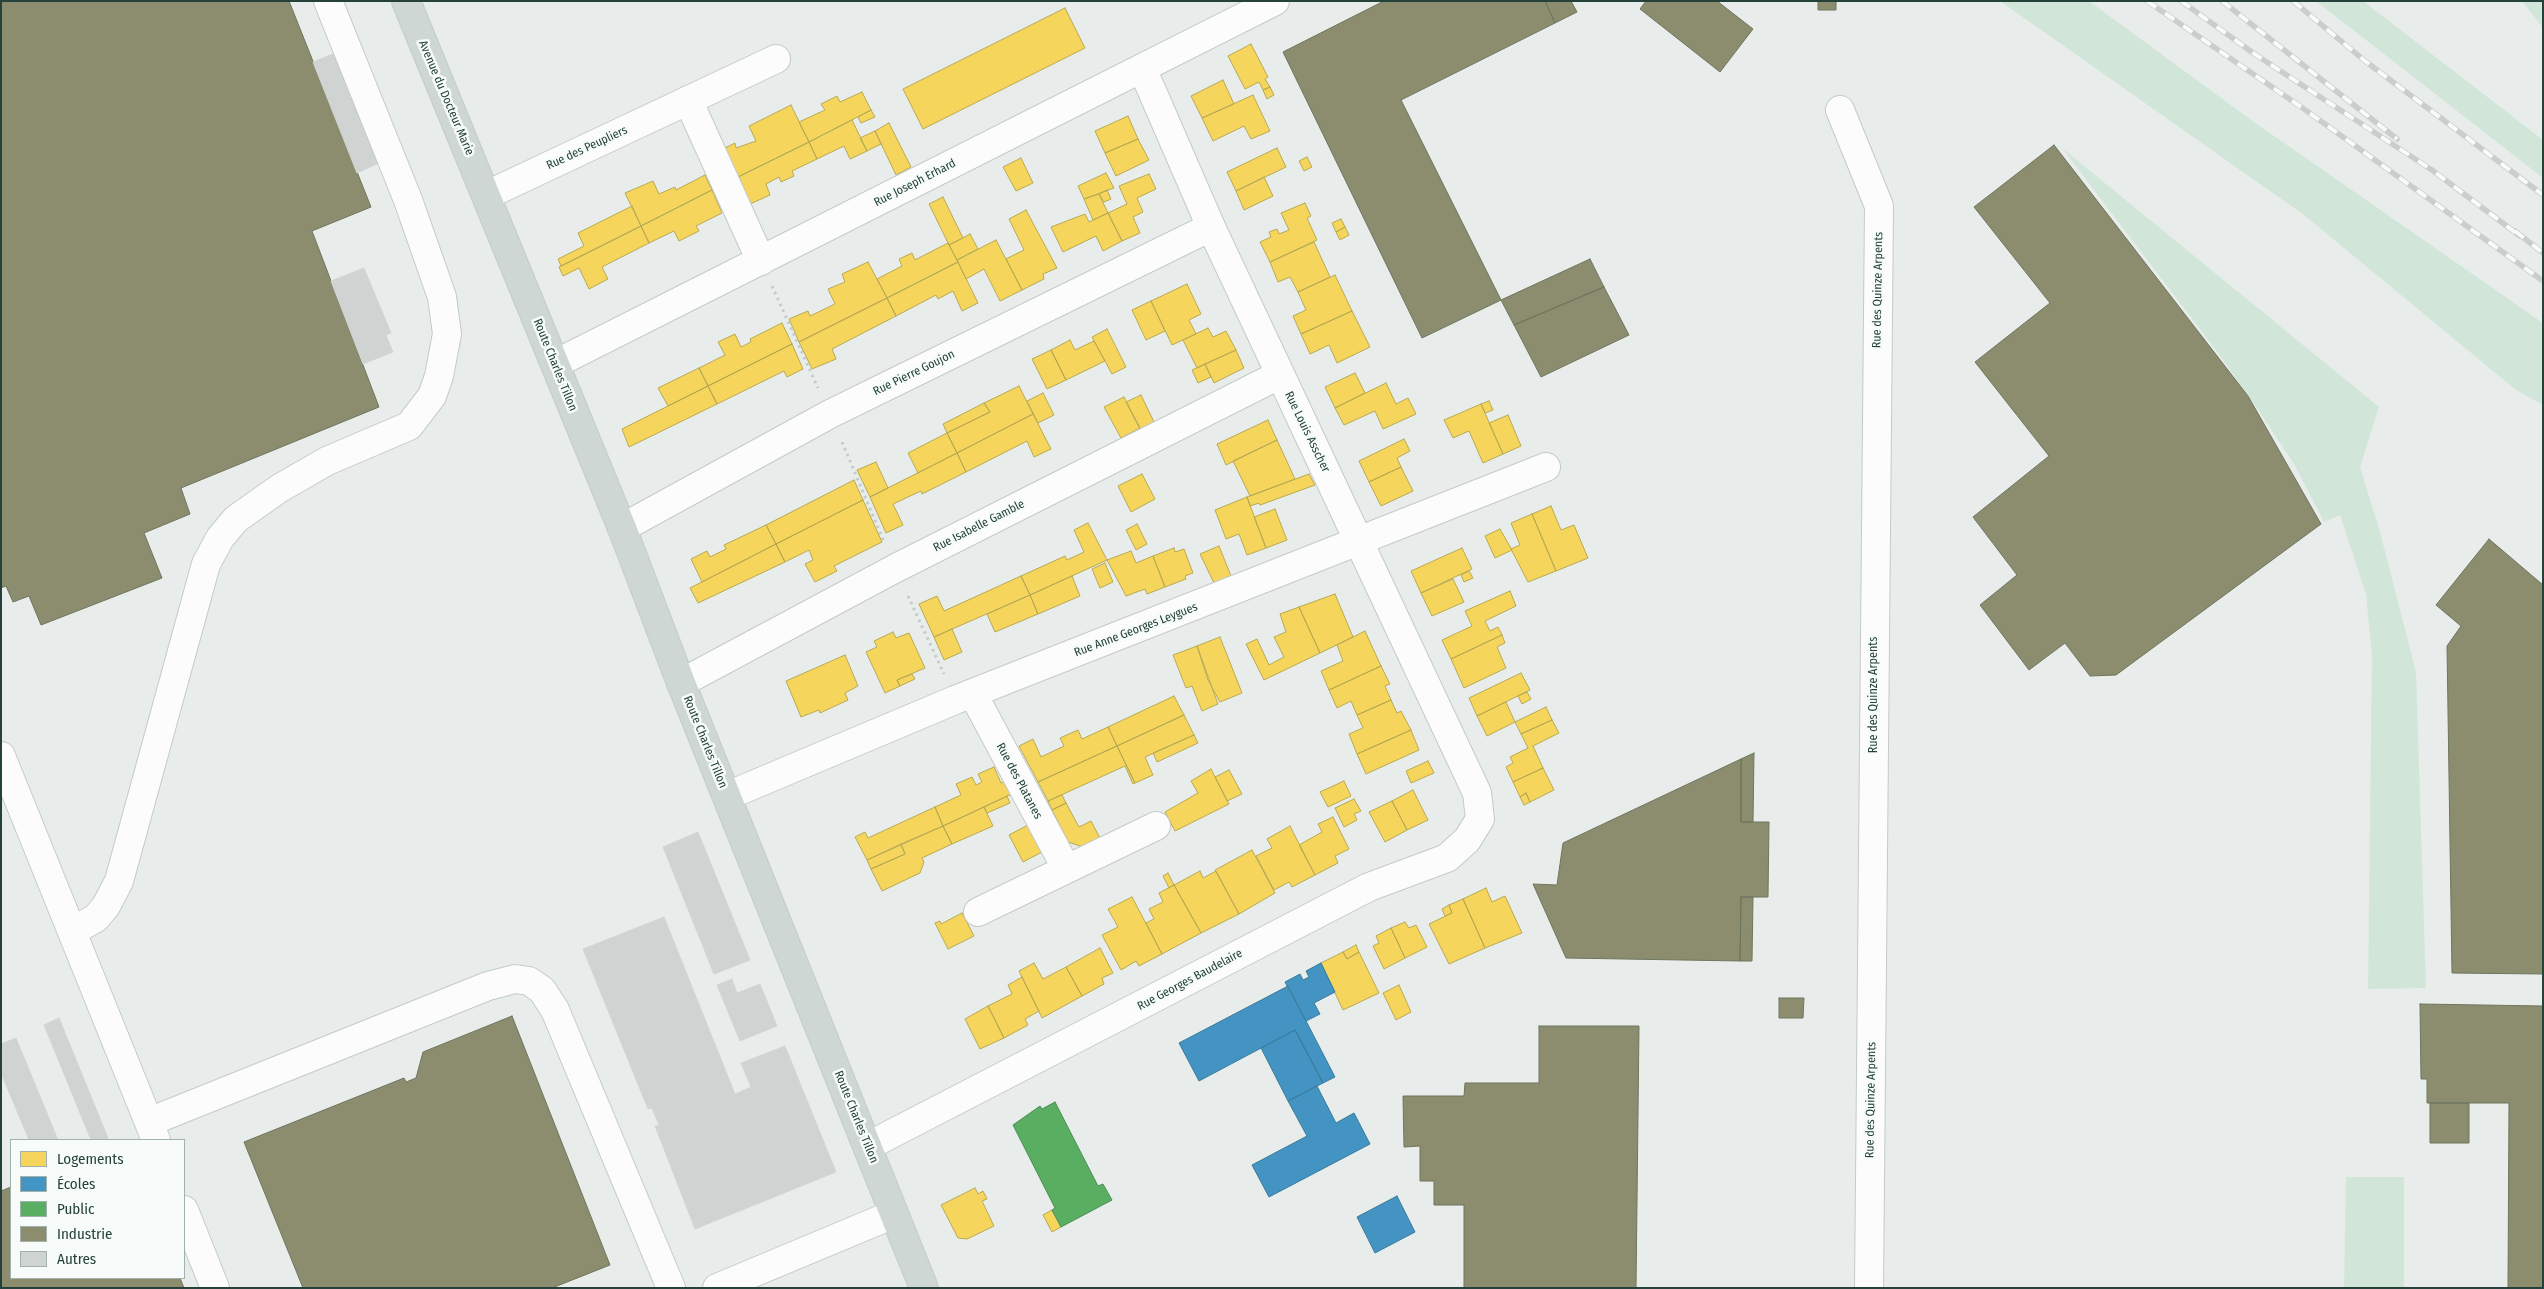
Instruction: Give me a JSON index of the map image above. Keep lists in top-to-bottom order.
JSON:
{
  "streets": {
    "main road": ["Avenue du Docteur Marie", "Route Charles Tillon"],
    "street": [
      "Rue des Peupliers",
      "Rue Joseph Erhard",
      "Rue des Quinze Arpents",
      "Rue Pierre Goujon",
      "Rue Louis Asscher",
      "Rue Isabelle Gamble",
      "Rue Anne Georges Leygues",
      "Rue des Platanes",
      "Rue Georges Baudelaire"
    ]
  },
  "crossings": [
    ["Avenue du Docteur Marie", "Rue des Peupliers"],
    ["Avenue du Docteur Marie", "Route Charles Tillon"],
    ["Rue des Peupliers", "Route Charles Tillon"],
    ["Rue Joseph Erhard", "Route Charles Tillon"],
    ["Rue Joseph Erhard", "Rue Louis Asscher"],
    ["Route Charles Tillon", "Rue Pierre Goujon"],
    ["Route Charles Tillon", "Rue Isabelle Gamble"],
    ["Route Charles Tillon", "Rue Anne Georges Leygues"],
    ["Route Charles Tillon", "Rue Georges Baudelaire"],
    ["Rue Pierre Goujon", "Rue Louis Asscher"],
    ["Rue Louis Asscher", "Rue Isabelle Gamble"],
    ["Rue Louis Asscher", "Rue Anne Georges Leygues"],
    ["Rue Louis Asscher", "Rue Georges Baudelaire"],
    ["Rue Anne Georges Leygues", "Rue des Platanes"]
  ],
  "legend": [
    "Logements",
    "Écoles",
    "Public",
    "Industrie",
    "Autres"
  ]
}
